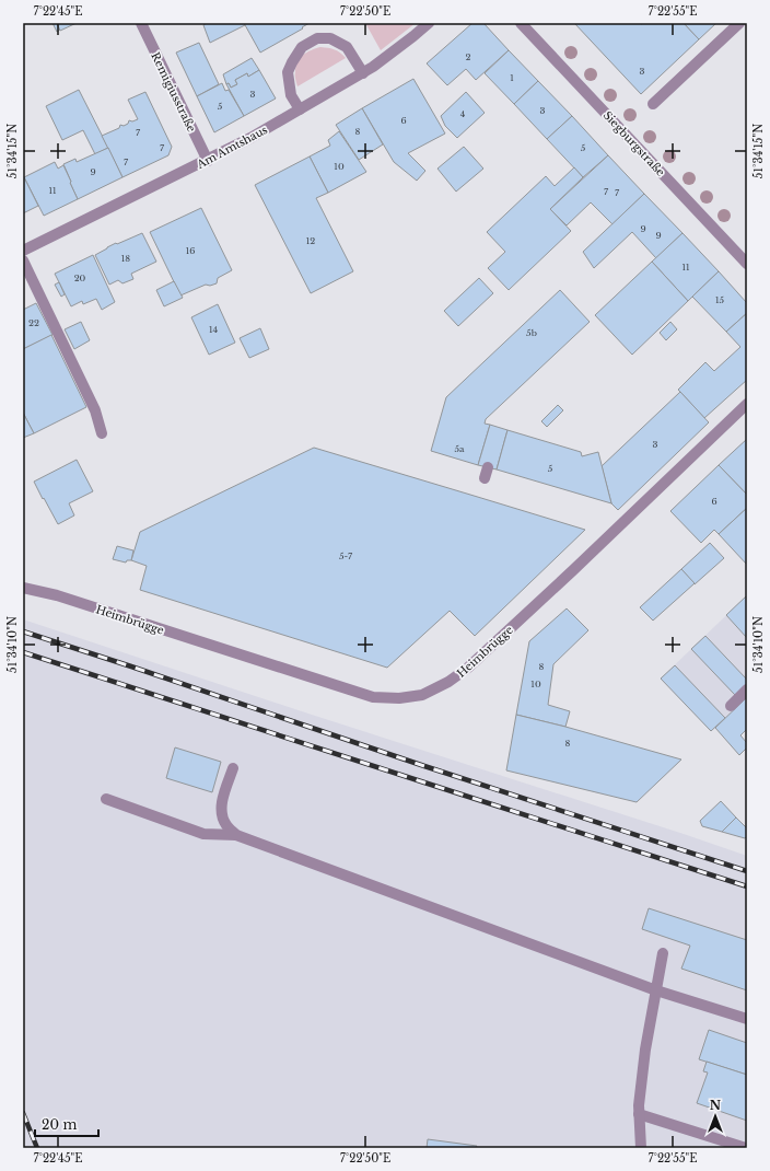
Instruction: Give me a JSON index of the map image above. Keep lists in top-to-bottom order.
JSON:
{
  "streets": {
    "street": [
      "Remigiusstraße",
      "Siegburgstraße",
      "Am Amtshaus",
      "Heimbrügge"
    ]
  },
  "crossings": [
    ["Remigiusstraße", "Am Amtshaus"]
  ],
  "house_numbers": [
    "2",
    "3",
    "1",
    "3",
    "5",
    "3",
    "4",
    "6",
    "8",
    "7",
    "7",
    "5",
    "7",
    "10",
    "9",
    "11",
    "7",
    "7",
    "9",
    "9",
    "12",
    "16",
    "18",
    "11",
    "20",
    "15",
    "22",
    "14",
    "5b",
    "3",
    "5a",
    "5",
    "6",
    "5-7",
    "8",
    "10",
    "8"
  ],
  "scale_bar": "20 m",
  "north": "top",
  "coordinates": [
    "7°22'45\"E",
    "7°22'50\"E",
    "7°22'55\"E",
    "51°34'15\"N",
    "51°34'10\"N"
  ]
}
